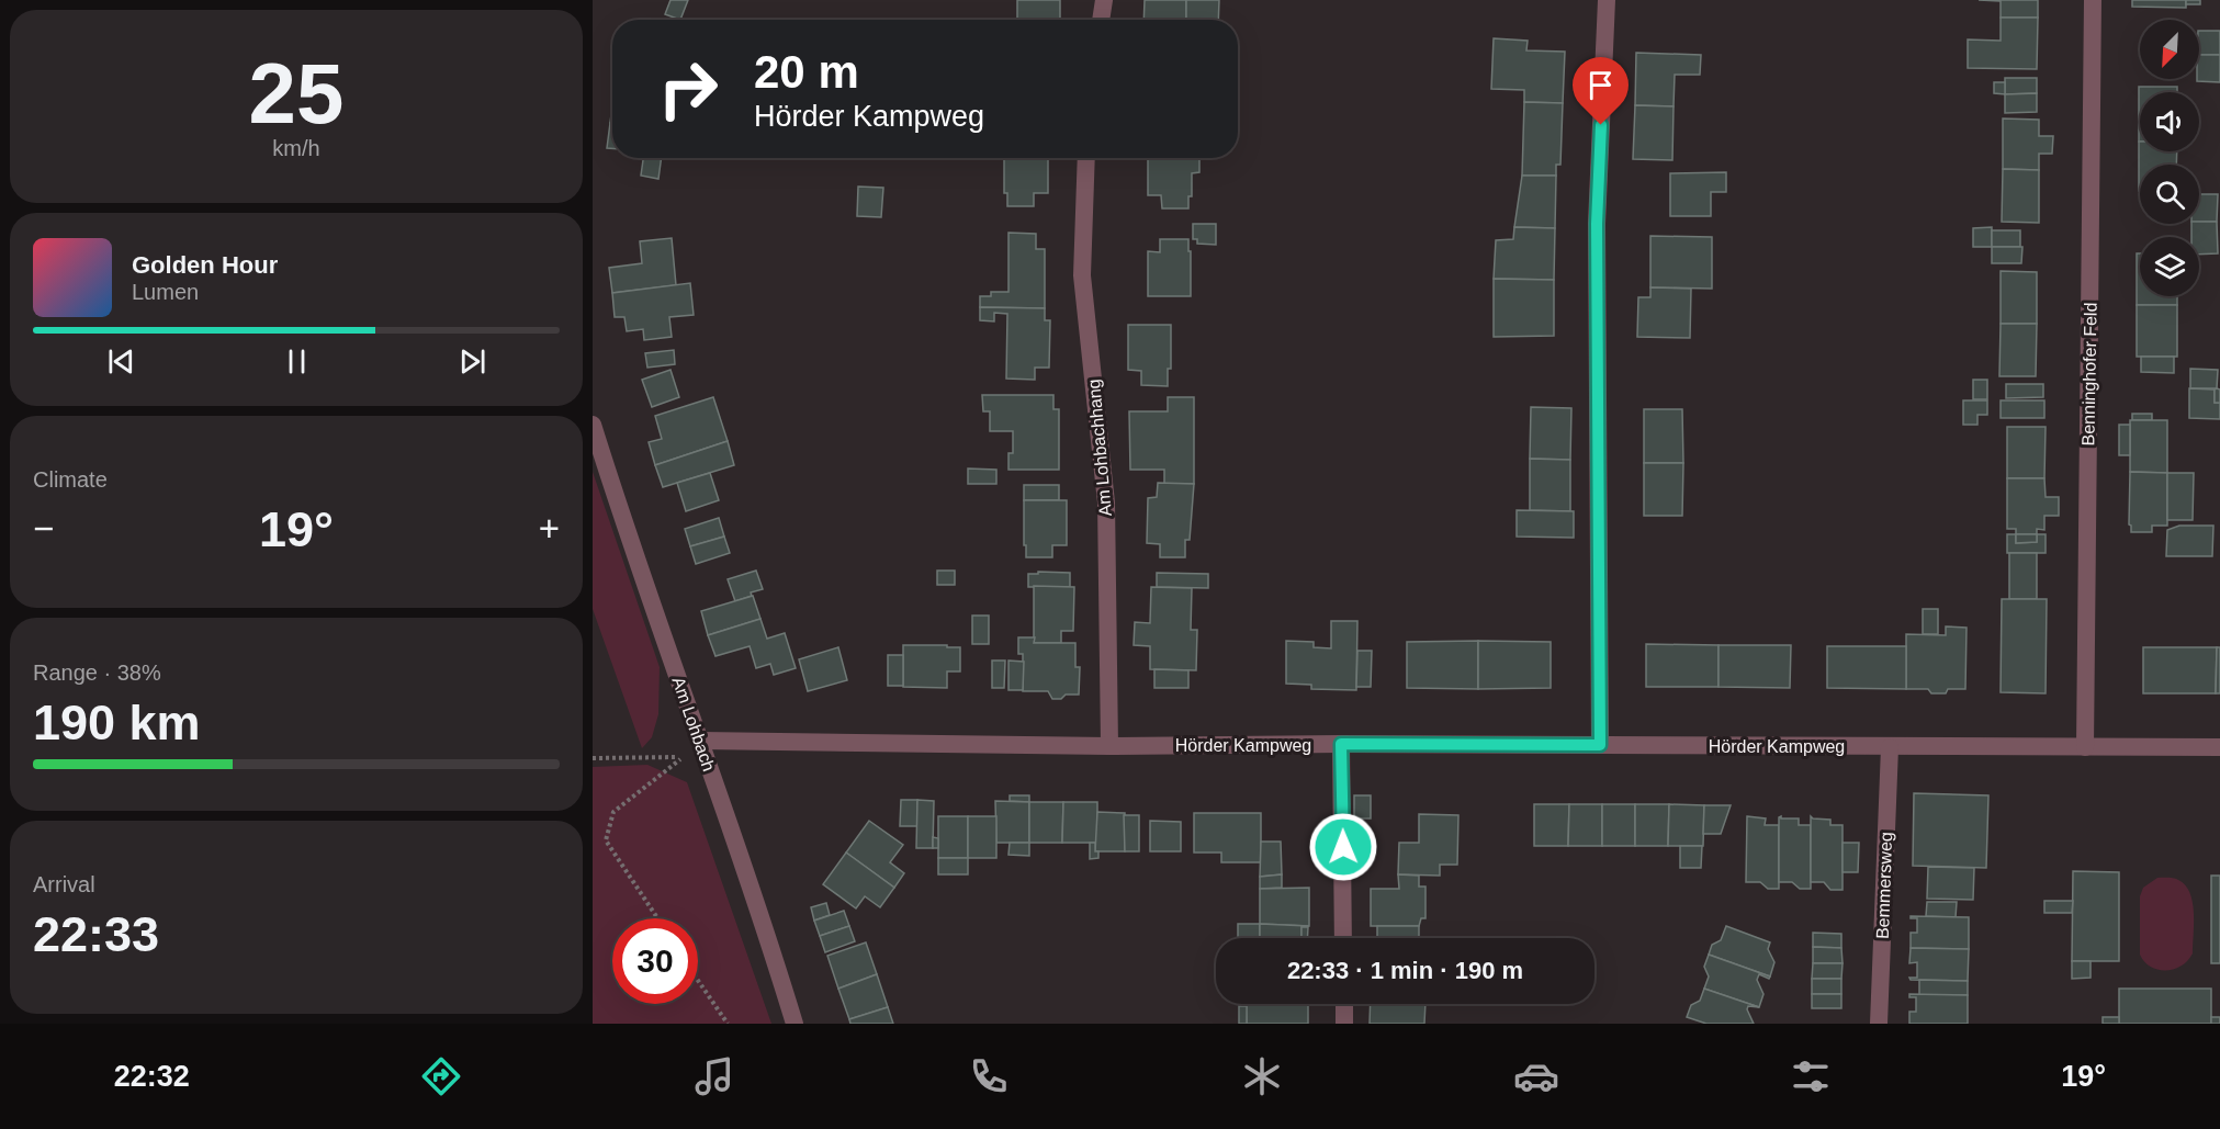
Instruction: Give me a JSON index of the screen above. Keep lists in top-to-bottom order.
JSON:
{
  "streets": {
    "street": [
      "Benninghofer Feld",
      "Am Lohbachhang",
      "Am Lohbach",
      "Hörder Kampweg",
      "Bemmersweg"
    ]
  },
  "crossings": [
    ["Benninghofer Feld", "Hörder Kampweg"],
    ["Am Lohbachhang", "Hörder Kampweg"],
    ["Am Lohbach", "Hörder Kampweg"],
    ["Hörder Kampweg", "Bemmersweg"]
  ],
  "north": "bottom left",
  "page": {
    "tile": [
      ["25", "km/h"],
      "Climate",
      ["Range · 38%", "190 km"],
      ["Arrival", "22:33"]
    ],
    "turn": ["20 m", "Hörder Kampweg"],
    "song": ["Golden Hour", "Lumen"],
    "heat": ["−", "19°", "+"],
    "limit": "30",
    "trip": "22:33 · 1 min · 190 m",
    "tabs": ["22:32", "19°"]
  }
}
